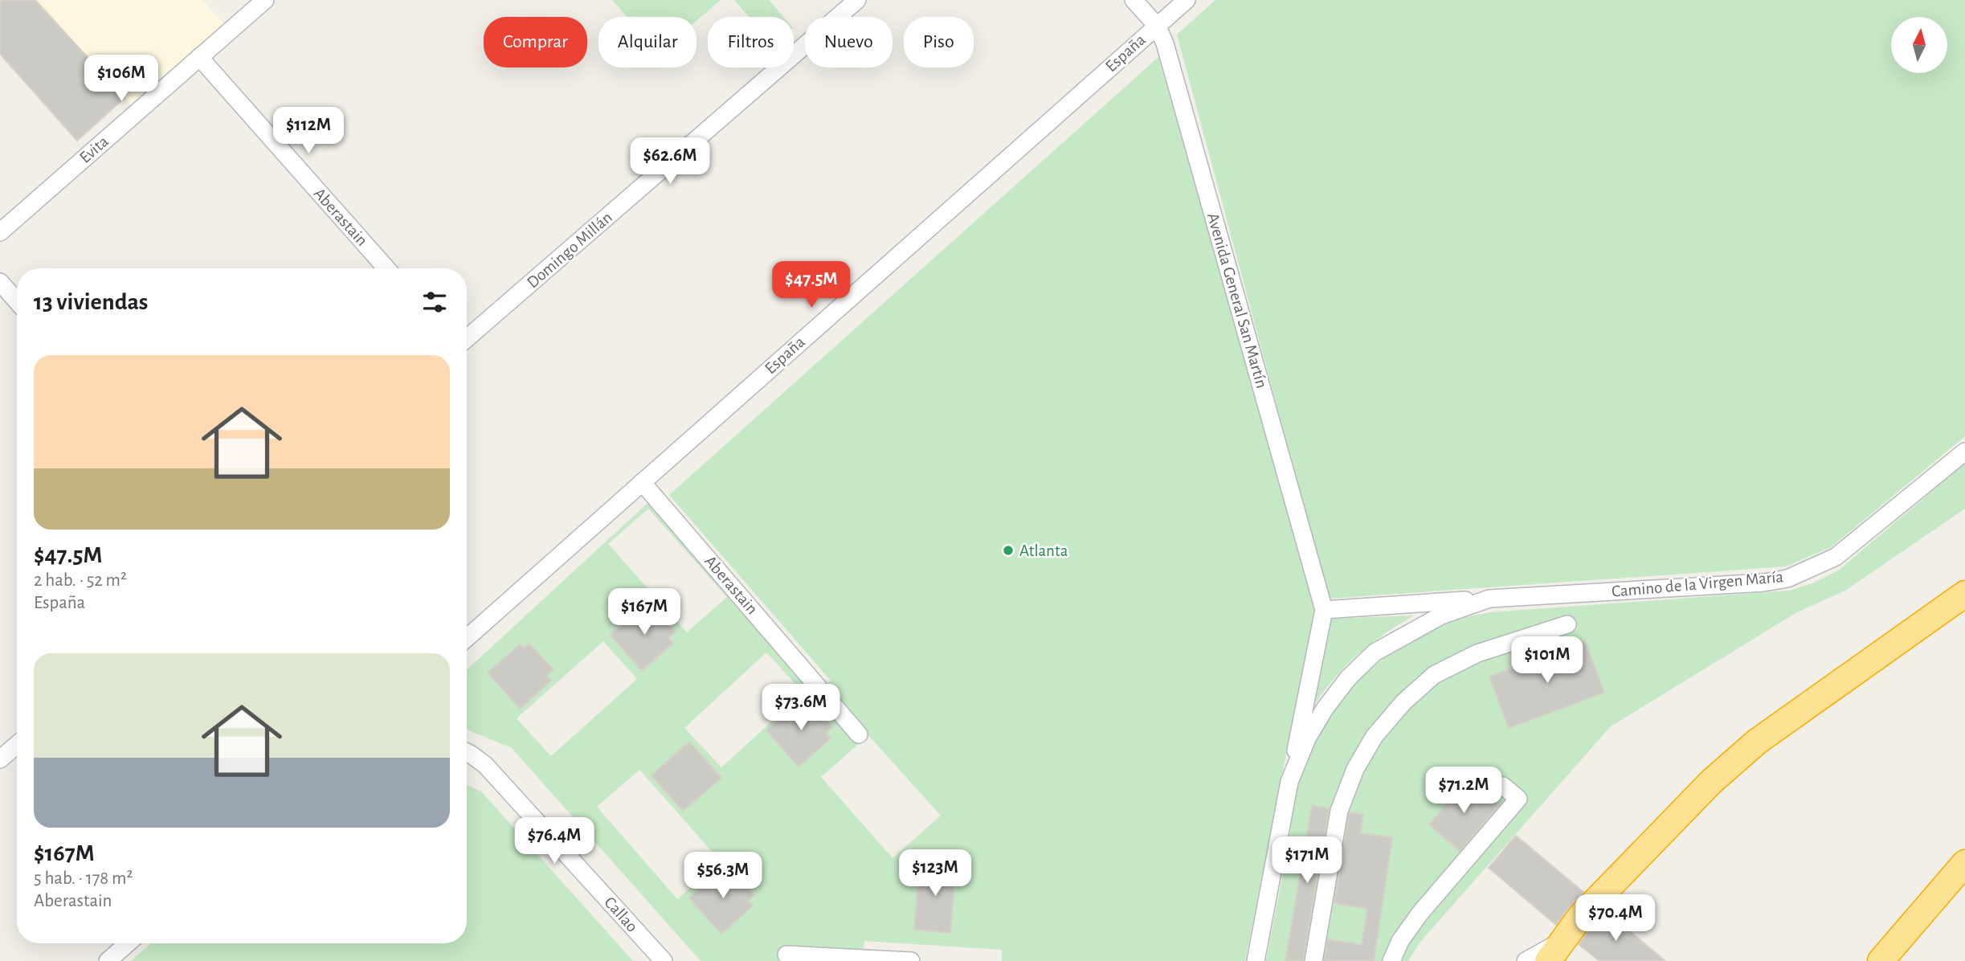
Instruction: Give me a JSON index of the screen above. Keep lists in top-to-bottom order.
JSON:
{
  "streets": {
    "street": [
      "España",
      "Evita",
      "Aberastain",
      "Domingo Millán",
      "Avenida General San Martín",
      "Camino de la Virgen María",
      "Callao"
    ]
  },
  "crossings": [
    ["España", "Aberastain"],
    ["España", "Avenida General San Martín"],
    ["Evita", "Aberastain"],
    ["Avenida General San Martín", "Camino de la Virgen María"]
  ],
  "places": ["Atlanta"],
  "north": "top",
  "page": {
    "chip": [
      "Comprar",
      "Alquilar",
      "Filtros",
      "Nuevo",
      "Piso"
    ],
    "price": [
      "$106M",
      "$112M",
      "$62.6M",
      "$47.5M",
      "$167M",
      "$101M",
      "$73.6M",
      "$71.2M",
      "$76.4M",
      "$171M",
      "$123M",
      "$56.3M",
      "$70.4M"
    ],
    "heading": "13 viviendas",
    "list": [
      {
        "name": "$47.5M",
        "note": "2 hab. · 52 m² · España"
      },
      {
        "name": "$167M",
        "note": "5 hab. · 178 m² · Aberastain"
      }
    ]
  }
}
